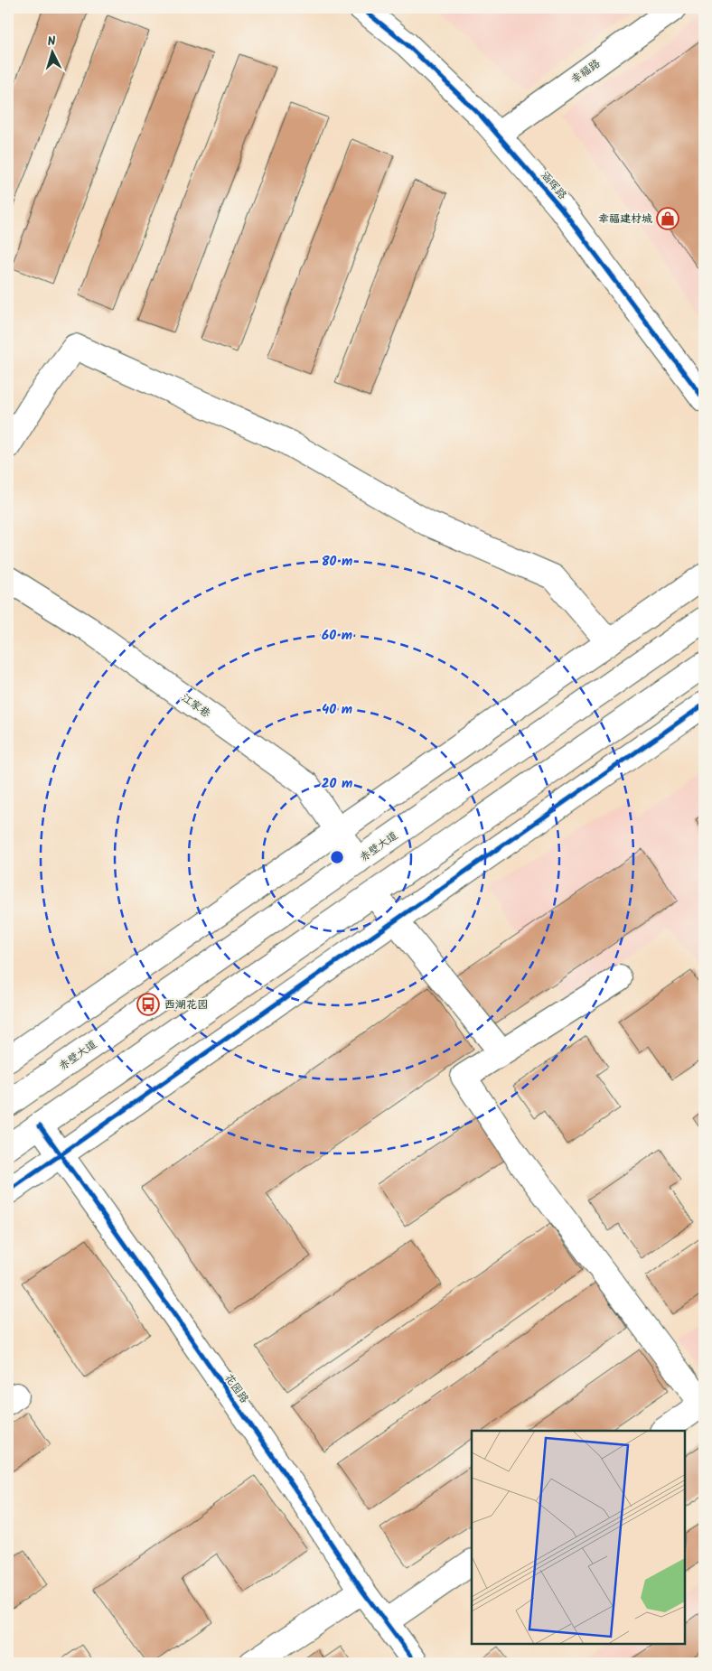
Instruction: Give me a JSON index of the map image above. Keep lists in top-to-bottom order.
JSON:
{
  "streets": {
    "street": [
      "幸福路",
      "涵晖路",
      "江家巷",
      "赤壁大道",
      "花园路"
    ]
  },
  "crossings": [
    ["幸福路", "涵晖路"],
    ["江家巷", "赤壁大道"]
  ],
  "places": {
    "shop": ["幸福建材城"],
    "bus stop": ["西湖花园"]
  },
  "north": "top",
  "rings": [
    "80 m",
    "60 m",
    "40 m",
    "20 m"
  ]
}
